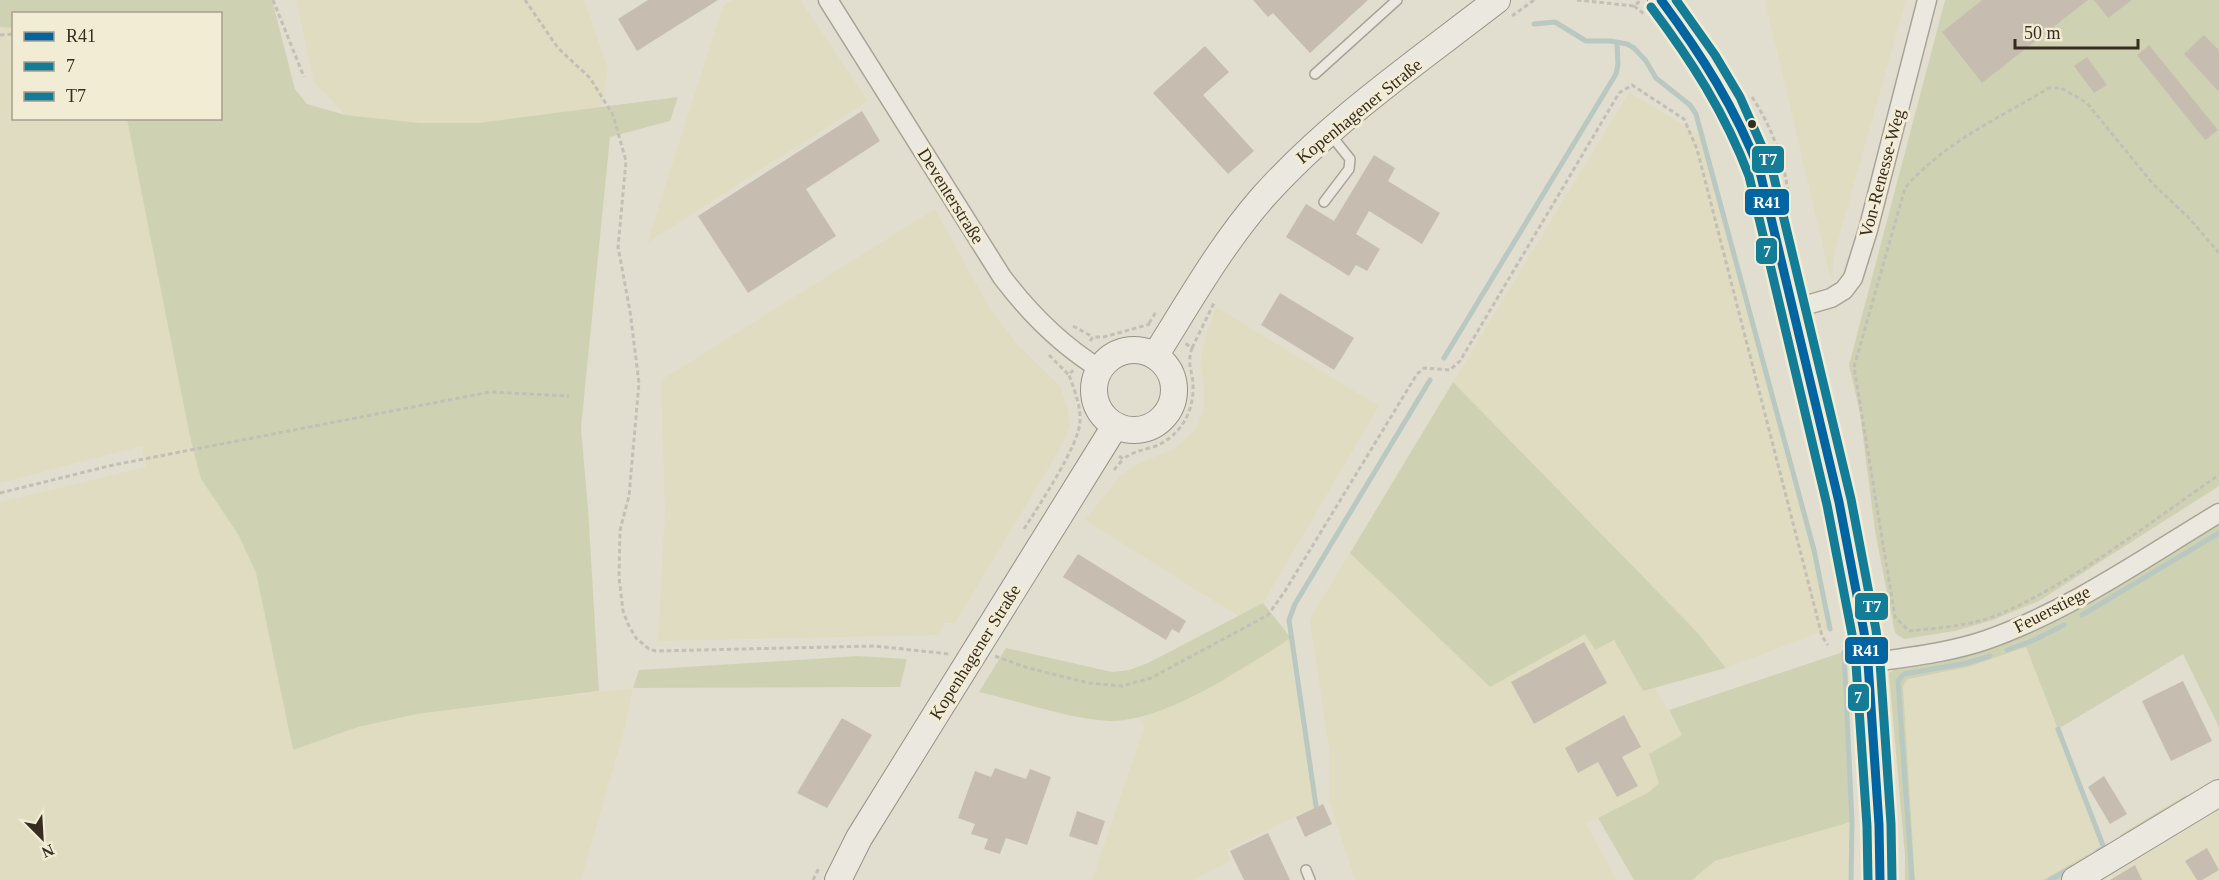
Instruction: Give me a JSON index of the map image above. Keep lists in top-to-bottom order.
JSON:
{
  "streets": {
    "main road": ["Kopenhagener Straße"],
    "street": ["Von-Renesse-Weg", "Deventerstraße", "Feuerstiege"]
  },
  "lines": ["transit line R41", "transit line T7", "transit line 7"],
  "legend": ["R41", "7", "T7"],
  "scale_bar": "50 m",
  "north": "bottom right"
}
